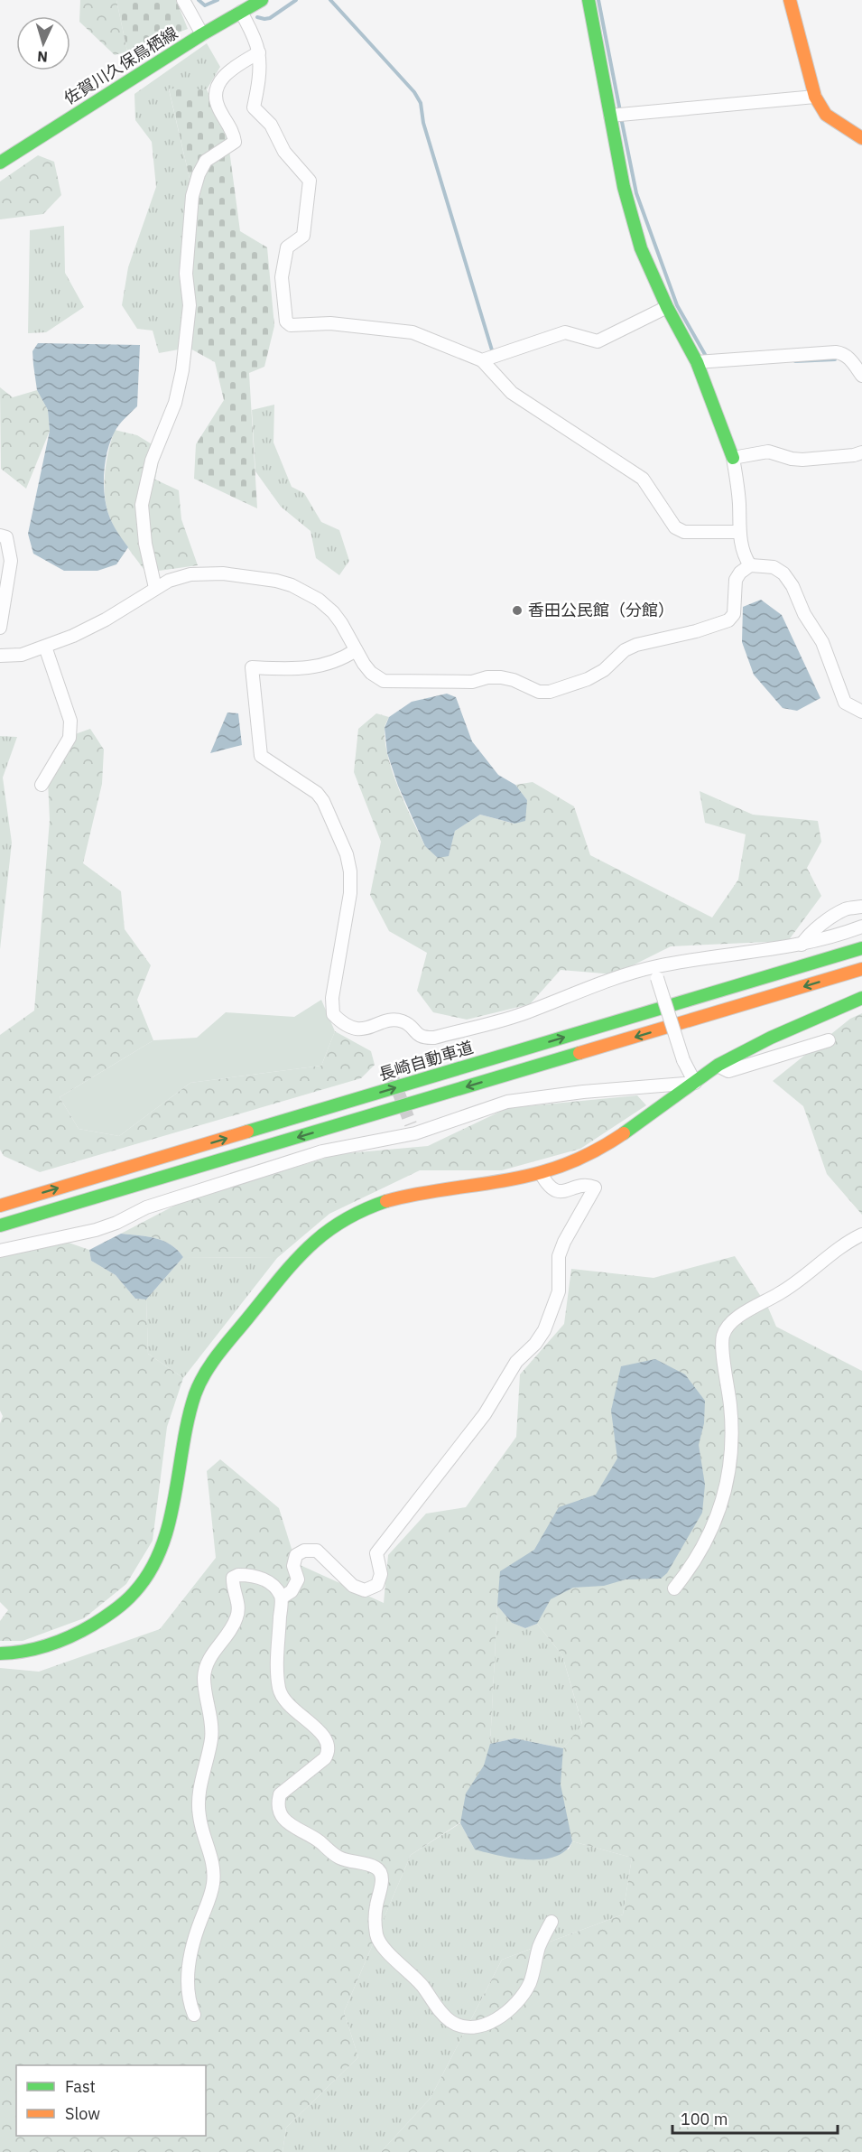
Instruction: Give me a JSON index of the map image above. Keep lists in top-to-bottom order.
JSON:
{
  "streets": {
    "main road": ["佐賀川久保鳥栖線", "長崎自動車道"]
  },
  "places": ["香田公民館（分館）"],
  "legend": ["Fast", "Slow"],
  "scale_bar": "100 m",
  "north": "bottom"
}
